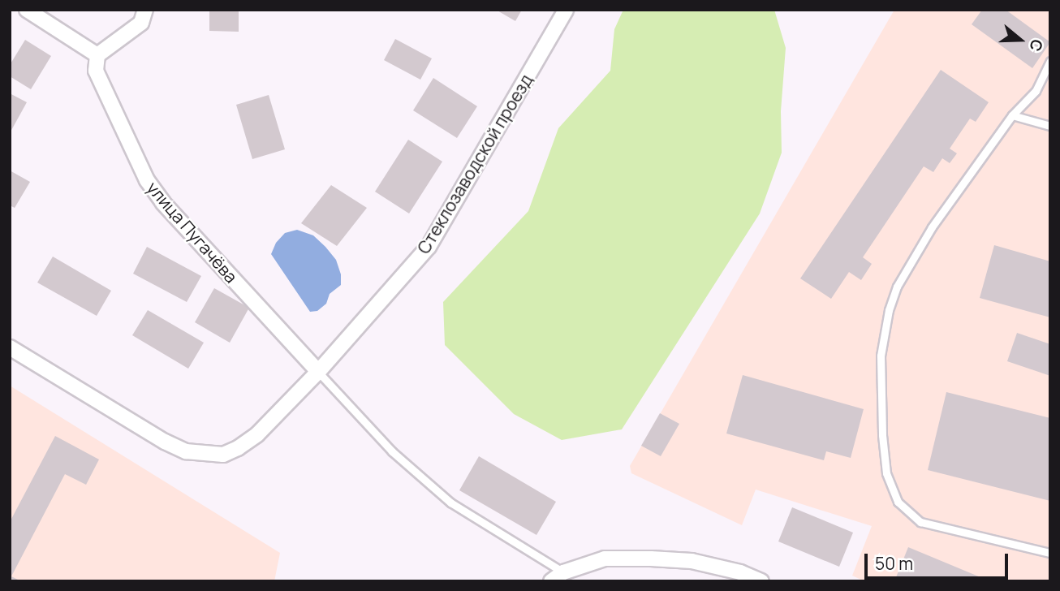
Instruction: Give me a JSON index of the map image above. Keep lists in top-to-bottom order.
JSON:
{
  "streets": {
    "street": ["Стеклозаводской проезд", "улица Пугачёва"]
  },
  "crossings": [
    ["Стеклозаводской проезд", "улица Пугачёва"]
  ],
  "scale_bar": "50 m",
  "north": "right"
}
